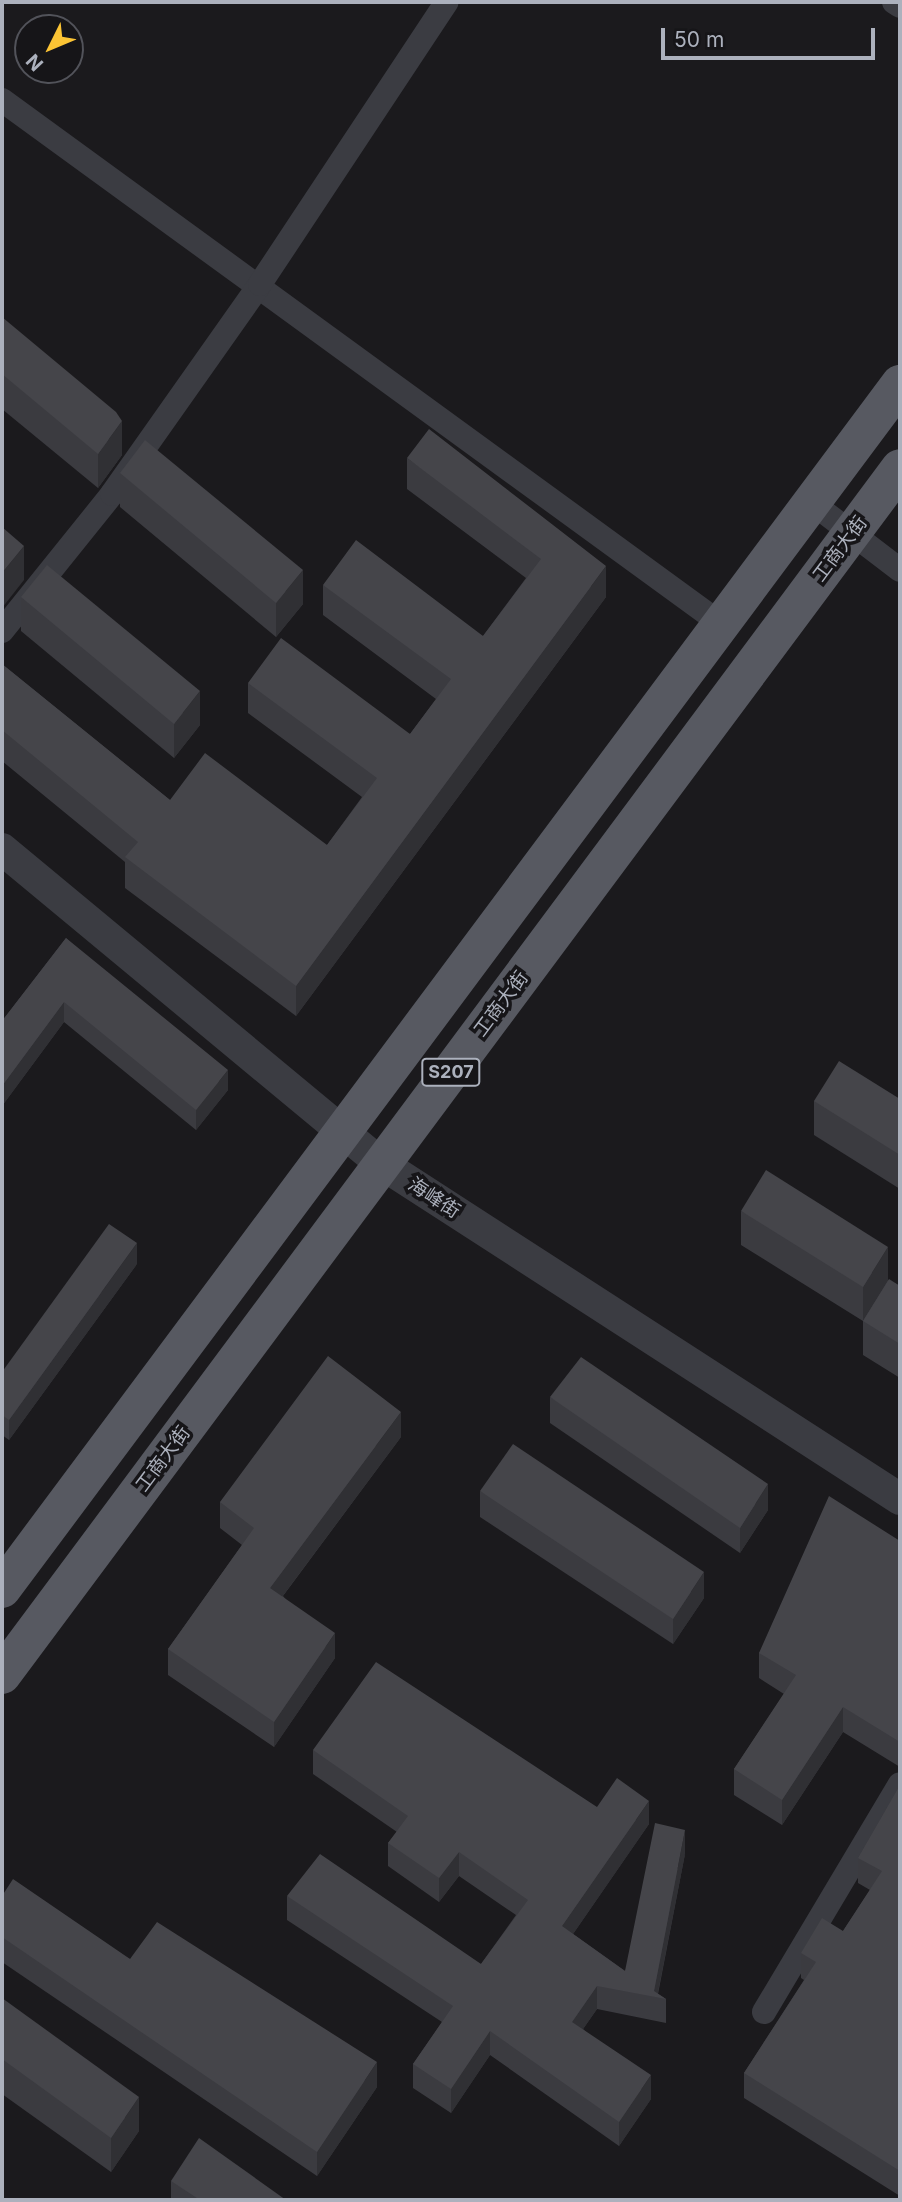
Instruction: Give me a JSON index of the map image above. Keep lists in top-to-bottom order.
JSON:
{
  "streets": {
    "main road": ["工商大街", "S207"],
    "street": ["海峰街"]
  },
  "crossings": [
    ["工商大街", "海峰街"],
    ["S207", "海峰街"]
  ],
  "scale_bar": "50 m",
  "north": "bottom left"
}
